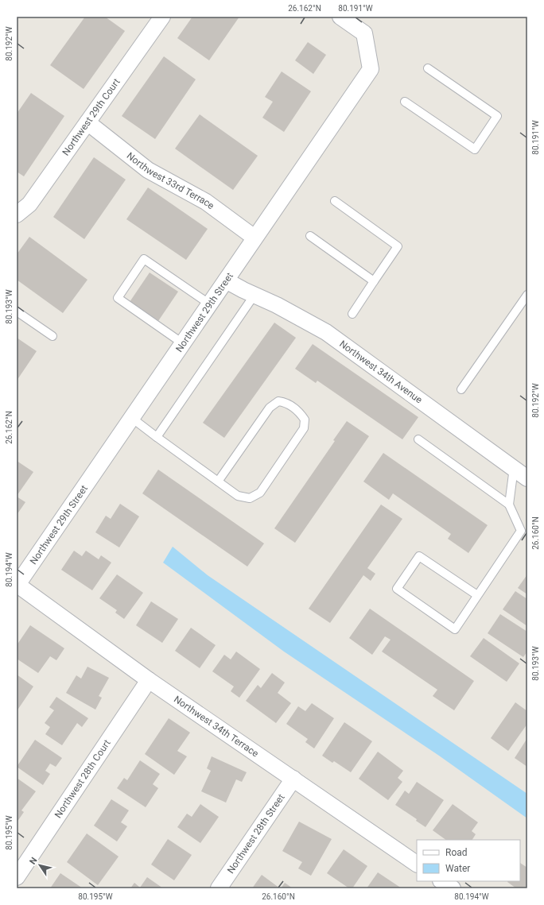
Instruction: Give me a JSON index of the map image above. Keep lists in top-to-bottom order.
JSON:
{
  "streets": {
    "street": [
      "Northwest 29th Court",
      "Northwest 33rd Terrace",
      "Northwest 29th Street",
      "Northwest 34th Avenue",
      "Northwest 34th Terrace",
      "Northwest 28th Court",
      "Northwest 28th Street"
    ]
  },
  "crossings": [
    ["Northwest 29th Court", "Northwest 33rd Terrace"],
    ["Northwest 33rd Terrace", "Northwest 29th Street"],
    ["Northwest 29th Street", "Northwest 34th Avenue"],
    ["Northwest 29th Street", "Northwest 34th Terrace"],
    ["Northwest 34th Terrace", "Northwest 28th Court"],
    ["Northwest 34th Terrace", "Northwest 28th Street"]
  ],
  "legend": ["Road", "Water"],
  "north": "top left",
  "coordinates": [
    "26.162°N",
    "80.191°W",
    "80.192°W",
    "80.193°W",
    "26.160°N",
    "80.194°W",
    "80.195°W"
  ]
}
